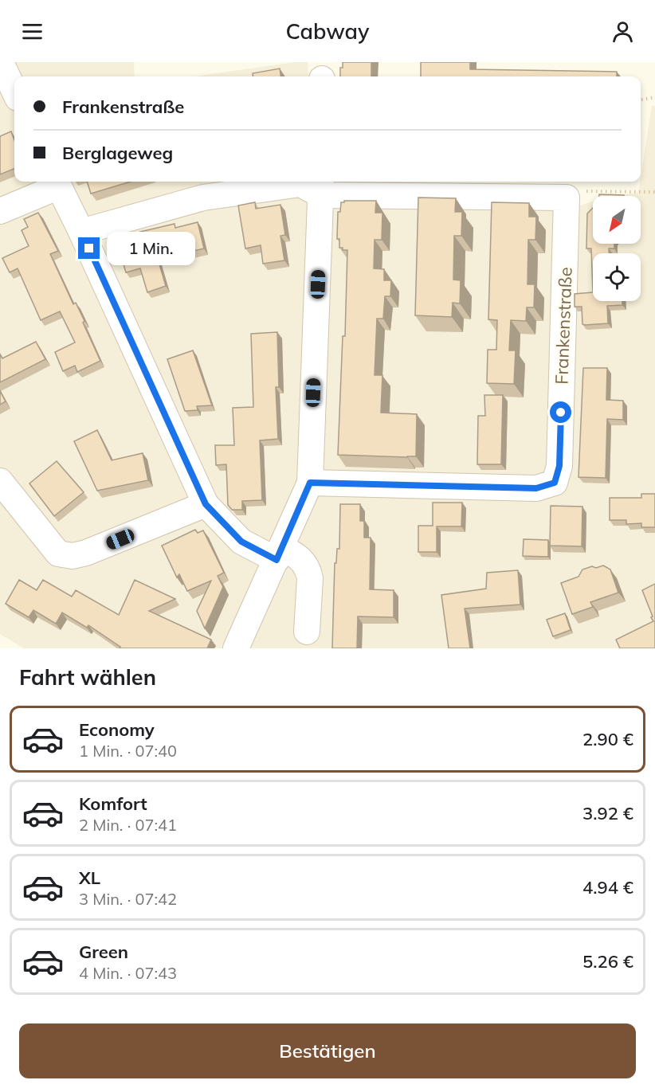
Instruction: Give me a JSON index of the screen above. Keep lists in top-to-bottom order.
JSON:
{
  "streets": {
    "street": ["Frankenstraße"]
  },
  "north": "bottom left",
  "page": {
    "header": "Cabway",
    "banner": ["Frankenstraße", "Berglageweg"],
    "bubble": "1 Min.",
    "heading": "Fahrt wählen",
    "list": [
      {
        "name": "Economy",
        "note": "1 Min. · 07:40",
        "value": "2.90 €"
      },
      {
        "name": "Komfort",
        "note": "2 Min. · 07:41",
        "value": "3.92 €"
      },
      {
        "name": "XL",
        "note": "3 Min. · 07:42",
        "value": "4.94 €"
      },
      {
        "name": "Green",
        "note": "4 Min. · 07:43",
        "value": "5.26 €"
      }
    ],
    "buttons": "Bestätigen"
  }
}
